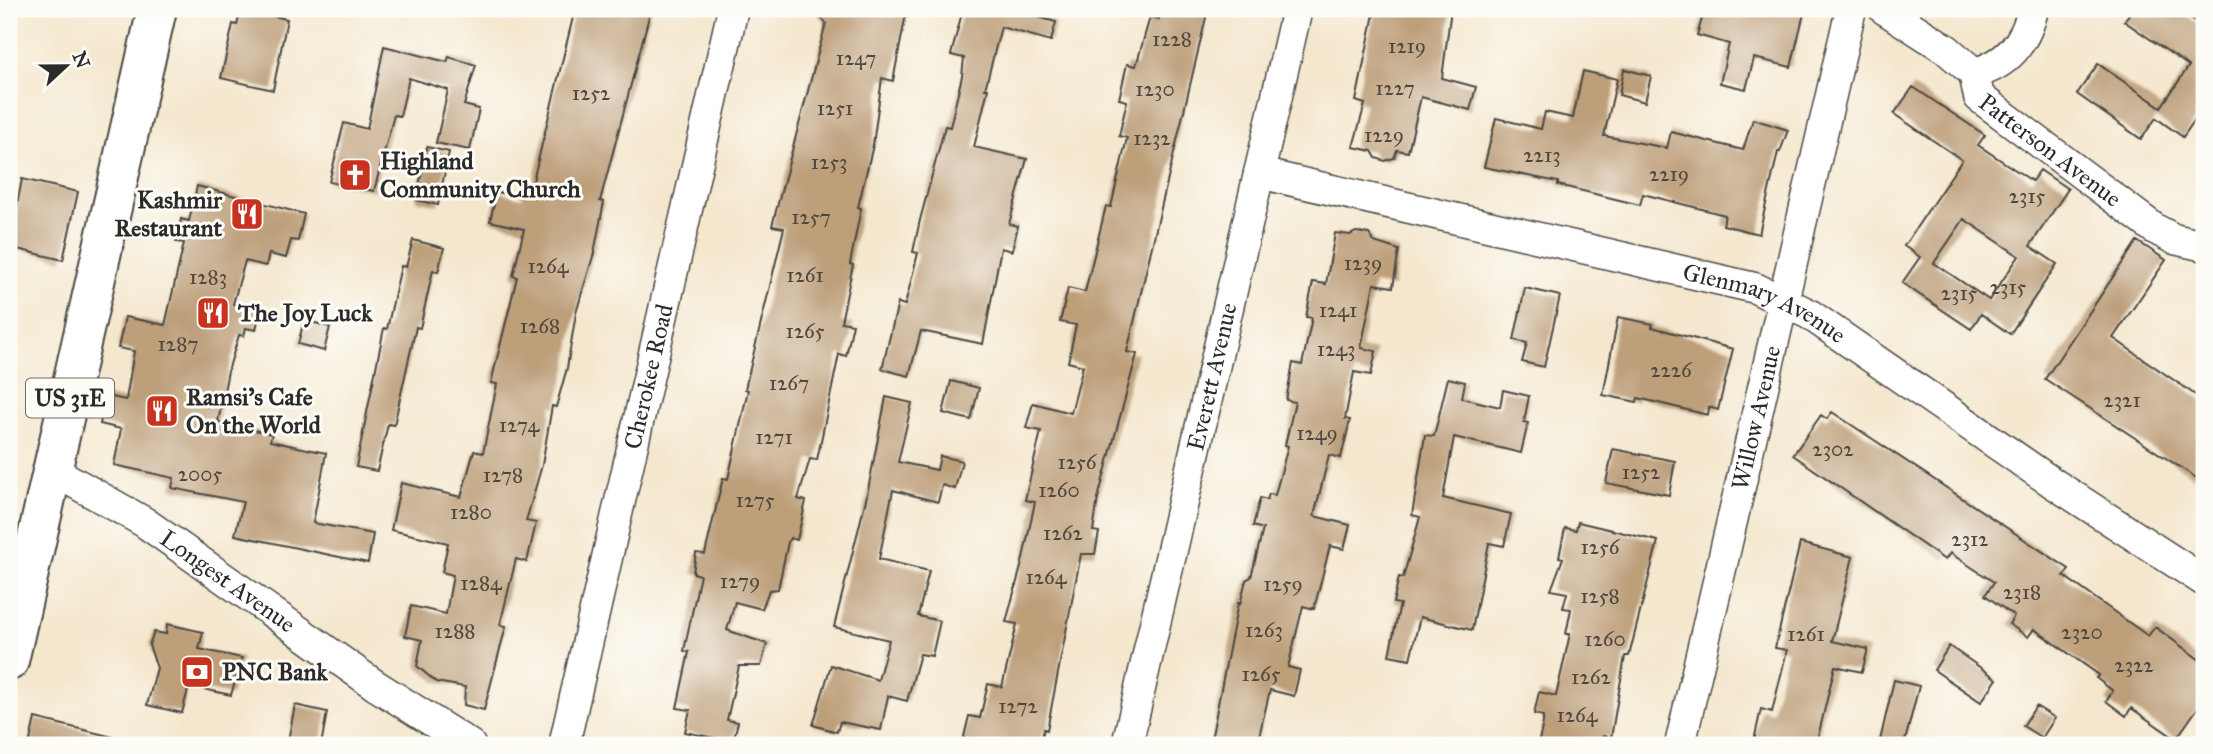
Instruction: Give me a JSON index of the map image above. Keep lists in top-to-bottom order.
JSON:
{
  "streets": {
    "main road": ["US 31E"],
    "street": [
      "Patterson Avenue",
      "Glenmary Avenue",
      "Cherokee Road",
      "Everett Avenue",
      "Willow Avenue",
      "Longest Avenue"
    ]
  },
  "crossings": [
    ["Glenmary Avenue", "Everett Avenue"],
    ["Glenmary Avenue", "Willow Avenue"],
    ["US 31E", "Longest Avenue"]
  ],
  "places": {
    "church": ["Highland Community Church"],
    "restaurant": ["Kashmir Restaurant", "The Joy Luck", "Ramsi's Cafe On the World"],
    "bank": ["PNC Bank"]
  },
  "house_numbers": [
    "1228",
    "1219",
    "1247",
    "1227",
    "1230",
    "1252",
    "1251",
    "1229",
    "1232",
    "2213",
    "1253",
    "2219",
    "2315",
    "1257",
    "1239",
    "1264",
    "1261",
    "1283",
    "2315",
    "2315",
    "1241",
    "1268",
    "1265",
    "1287",
    "1243",
    "2226",
    "1267",
    "2321",
    "1274",
    "1249",
    "1271",
    "2302",
    "1256",
    "1252",
    "2005",
    "1278",
    "1260",
    "1275",
    "1280",
    "1262",
    "2312",
    "1256",
    "1264",
    "1279",
    "1284",
    "1259",
    "2318",
    "1258",
    "1263",
    "1288",
    "2320",
    "1261",
    "1260",
    "2322",
    "1265",
    "1262",
    "1272",
    "1264"
  ],
  "north": "right"
}
